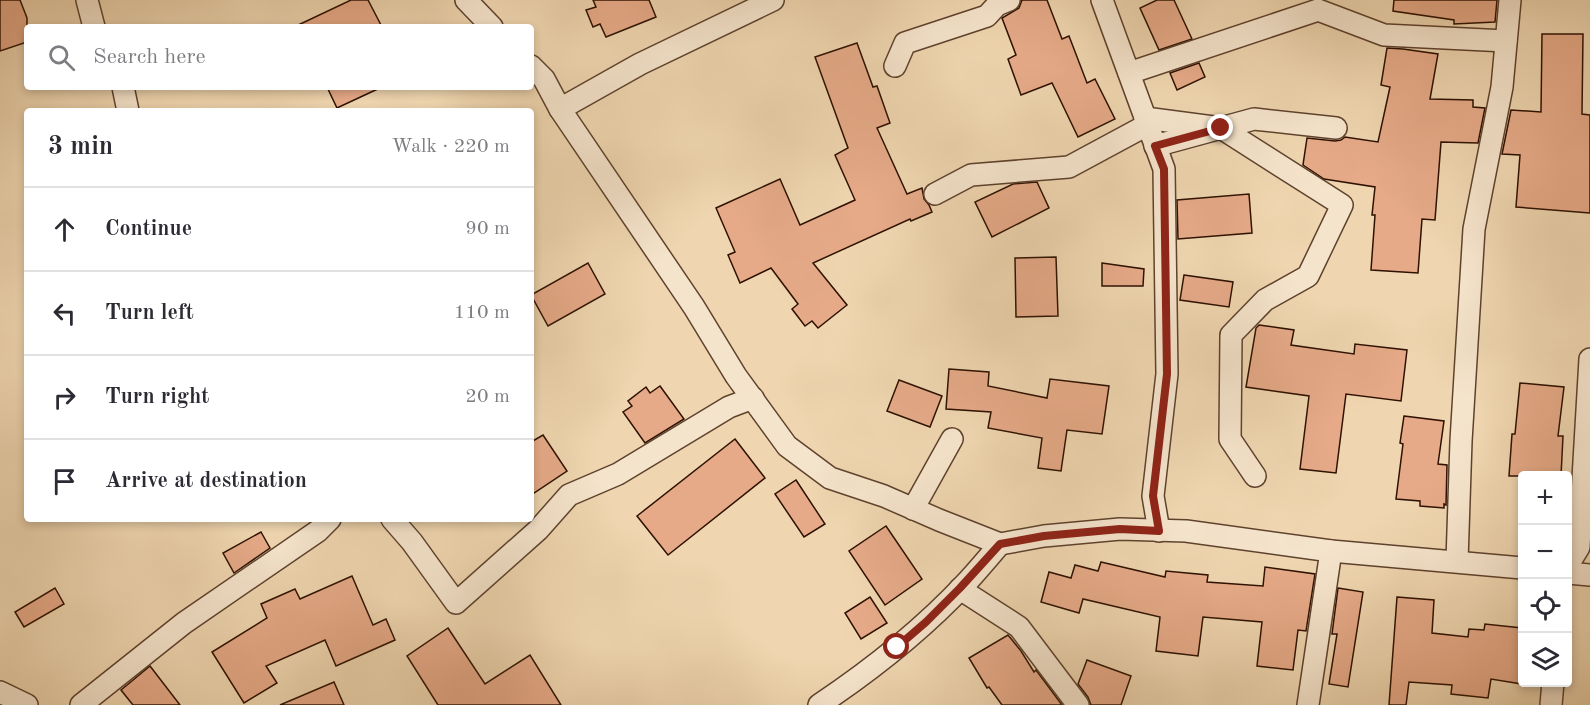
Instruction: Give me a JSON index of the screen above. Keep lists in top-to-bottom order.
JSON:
{
  "page": {
    "search": "Search here",
    "heading": ["3 min", "Walk · 220 m"],
    "list": [
      ["Continue", "90 m"],
      ["Turn left", "110 m"],
      ["Turn right", "20 m"],
      "Arrive at destination"
    ],
    "map_buttons": ["+", "−"]
  }
}
